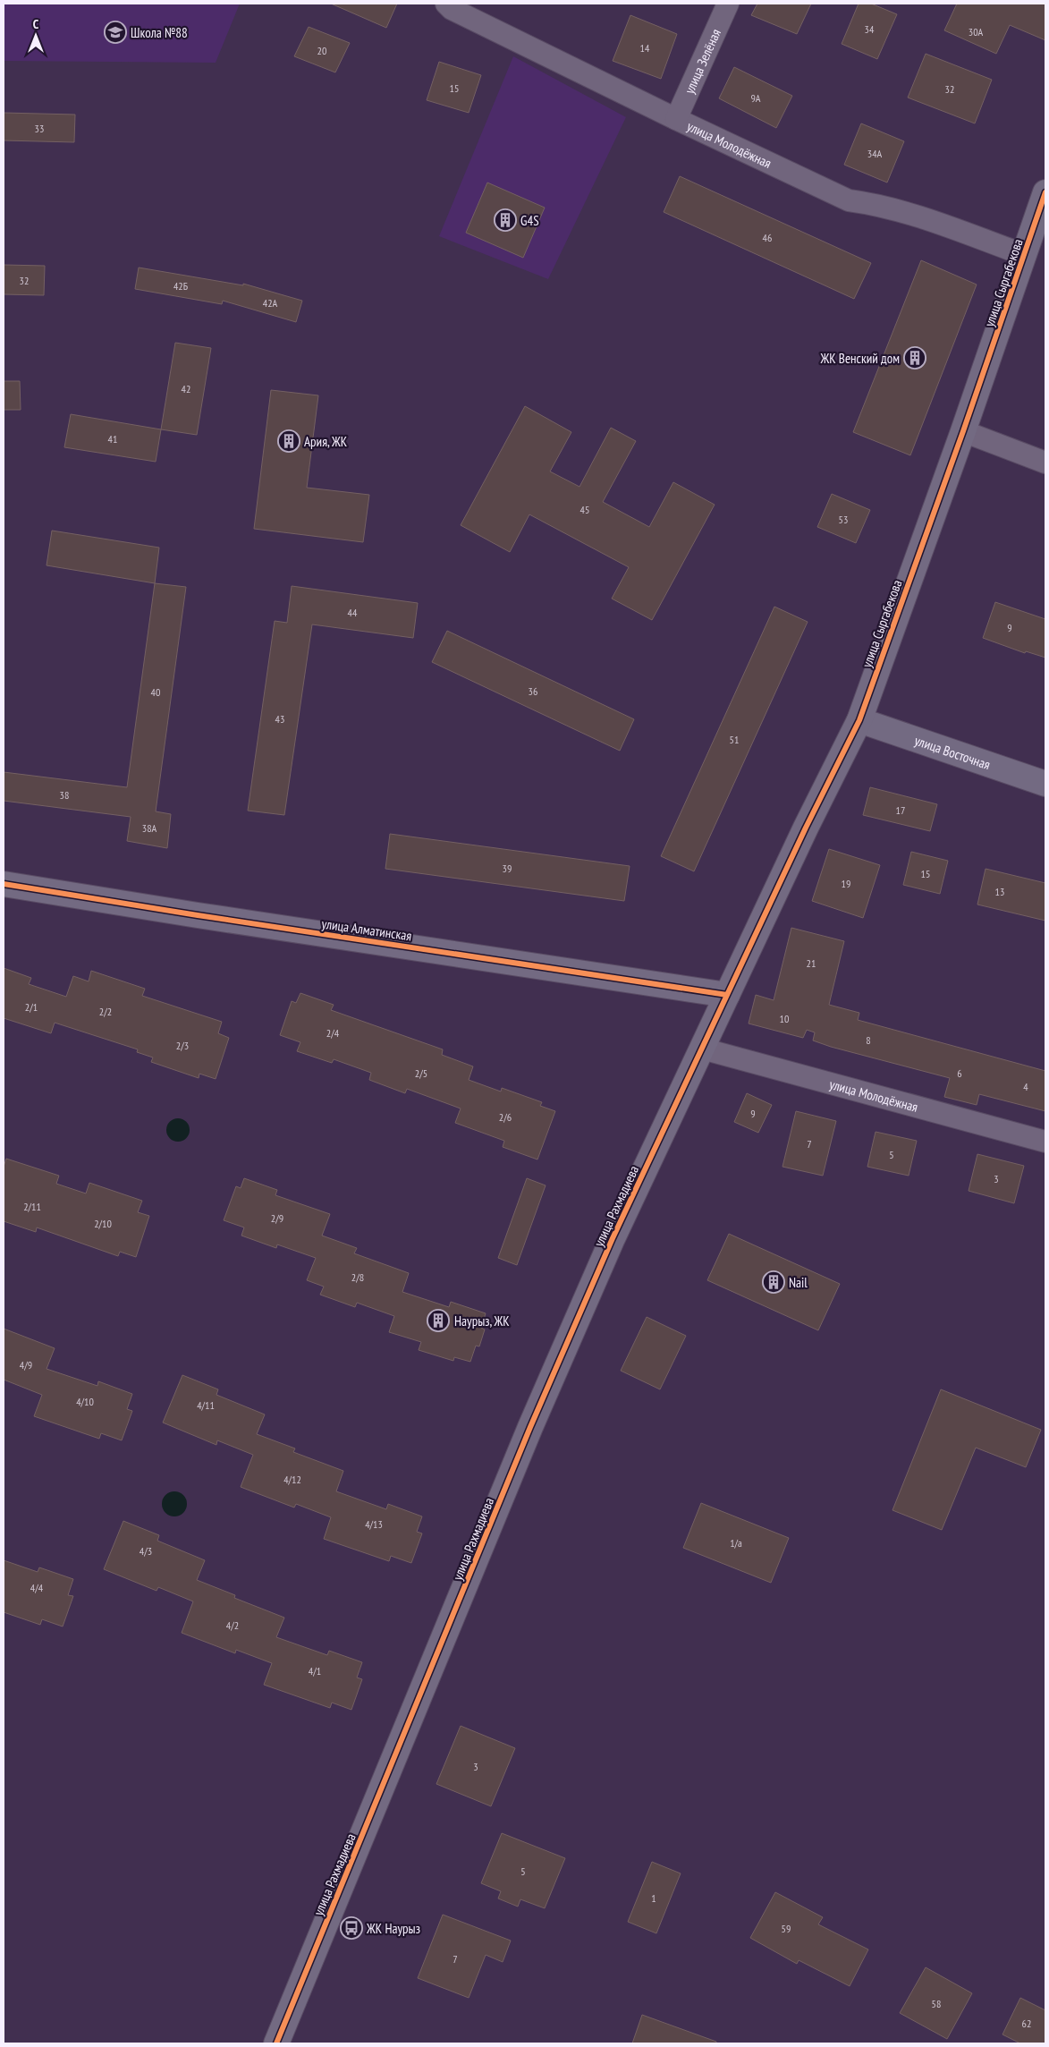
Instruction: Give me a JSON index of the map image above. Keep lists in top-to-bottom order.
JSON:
{
  "streets": {
    "street": [
      "улица Зелёная",
      "улица Молодёжная",
      "улица Сыргабекова",
      "улица Восточная",
      "улица Алматинская",
      "улица Рахмадиева"
    ]
  },
  "crossings": [
    ["улица Зелёная", "улица Молодёжная"],
    ["улица Молодёжная", "улица Сыргабекова"],
    ["улица Молодёжная", "улица Рахмадиева"],
    ["улица Сыргабекова", "улица Восточная"],
    ["улица Сыргабекова", "улица Алматинская"],
    ["улица Сыргабекова", "улица Рахмадиева"]
  ],
  "places": {
    "school or university": ["Школа №88"],
    "building": [
      "G4S",
      "ЖК Венский дом",
      "Ария, ЖК",
      "Nail",
      "Наурыз, ЖК"
    ],
    "bus stop": ["ЖК Наурыз"]
  },
  "house_numbers": [
    "34",
    "30А",
    "14",
    "20",
    "15",
    "32",
    "9А",
    "33",
    "34А",
    "46",
    "32",
    "42Б",
    "42А",
    "42",
    "41",
    "45",
    "53",
    "44",
    "9",
    "36",
    "40",
    "43",
    "51",
    "38",
    "17",
    "38А",
    "39",
    "15",
    "19",
    "13",
    "21",
    "2/1",
    "2/2",
    "10",
    "2/4",
    "8",
    "2/3",
    "2/5",
    "6",
    "4",
    "9",
    "2/6",
    "7",
    "5",
    "3",
    "2/11",
    "2/9",
    "2/10",
    "2/8",
    "4/9",
    "4/10",
    "4/11",
    "4/12",
    "4/13",
    "1/а",
    "4/3",
    "4/4",
    "4/2",
    "4/1",
    "3",
    "5",
    "1",
    "59",
    "7",
    "58",
    "62"
  ],
  "north": "top"
}
